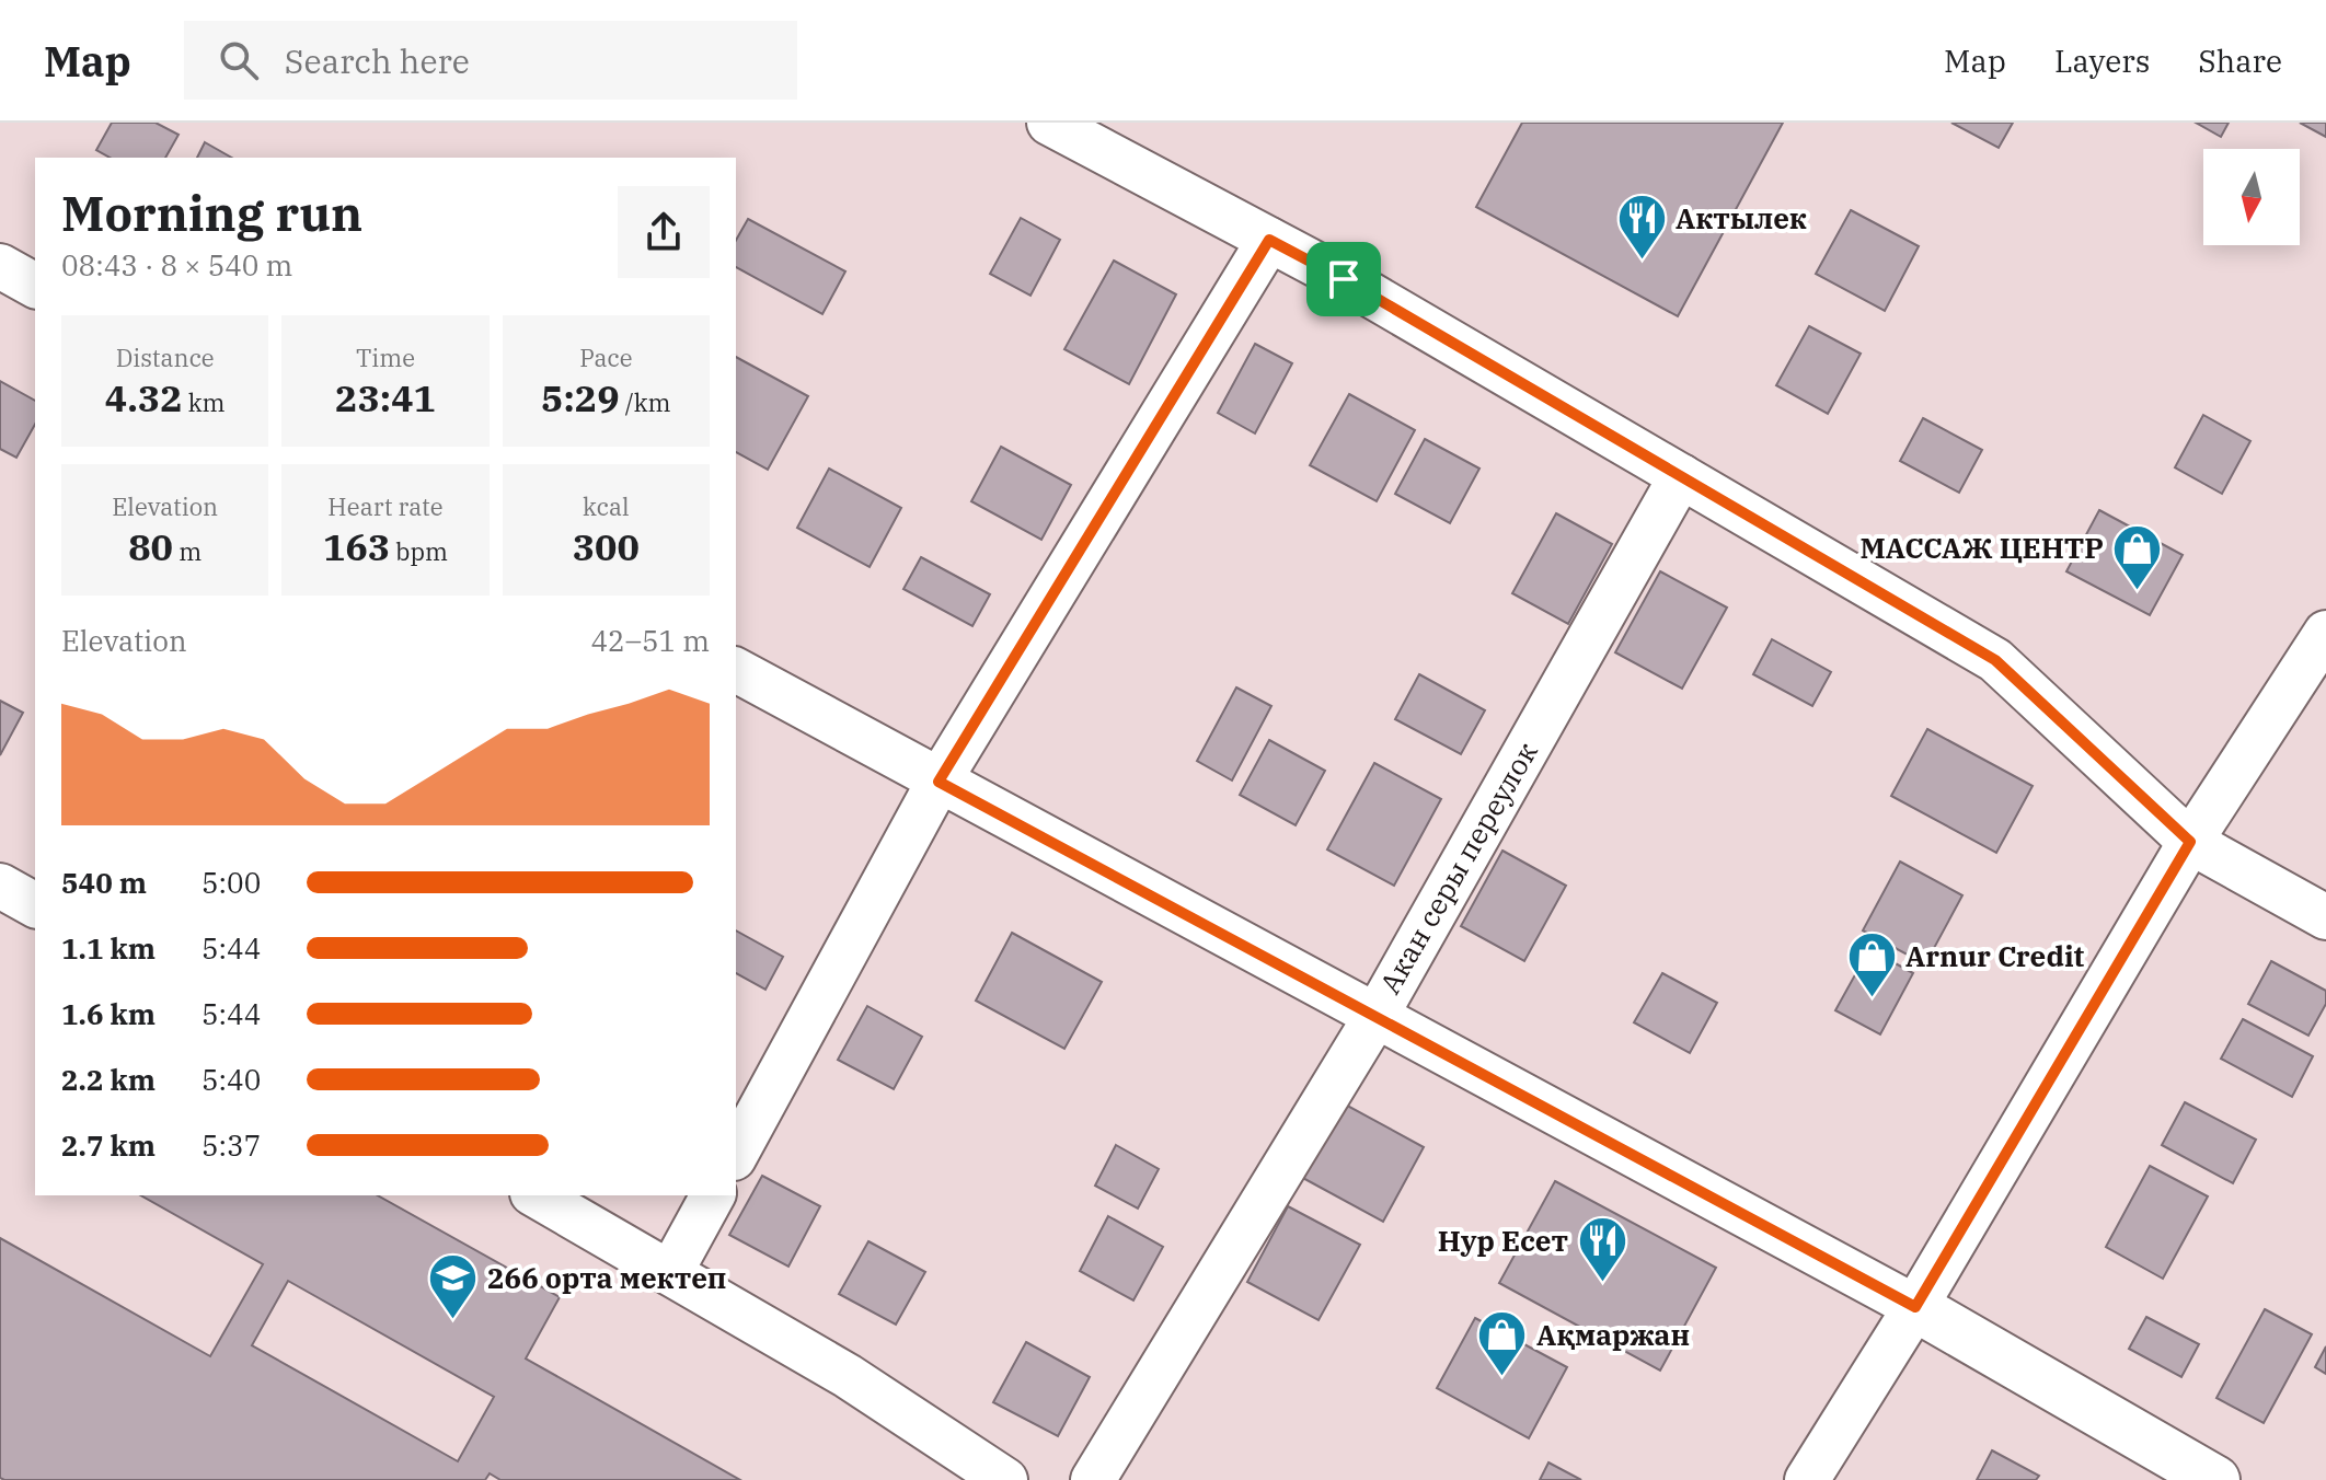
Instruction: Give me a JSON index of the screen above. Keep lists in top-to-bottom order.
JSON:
{
  "streets": {
    "street": ["Акан серы переулок"]
  },
  "places": {
    "restaurant": ["Актылек", "Нур Есет"],
    "shop": ["МАССАЖ ЦЕНТР", "Arnur Credit", "Ақмаржан"],
    "school or university": ["266 орта мектеп"]
  },
  "north": "bottom",
  "page": {
    "header": "Map",
    "search": "Search here",
    "nav": ["Map", "Layers", "Share"],
    "heading": ["Morning run", "08:43 · 8 × 540 m"],
    "stats": [
      ["Distance", "4.32 km"],
      ["Time", "23:41"],
      ["Pace", "5:29 /km"],
      ["Elevation", "80 m"],
      ["Heart rate", "163 bpm"],
      ["kcal", "300"]
    ],
    "chart": ["Elevation", "42–51 m"],
    "list": [
      {
        "name": "540 m",
        "note": "5:00"
      },
      {
        "name": "1.1 km",
        "note": "5:44"
      },
      {
        "name": "1.6 km",
        "note": "5:44"
      },
      {
        "name": "2.2 km",
        "note": "5:40"
      },
      {
        "name": "2.7 km",
        "note": "5:37"
      }
    ]
  }
}
